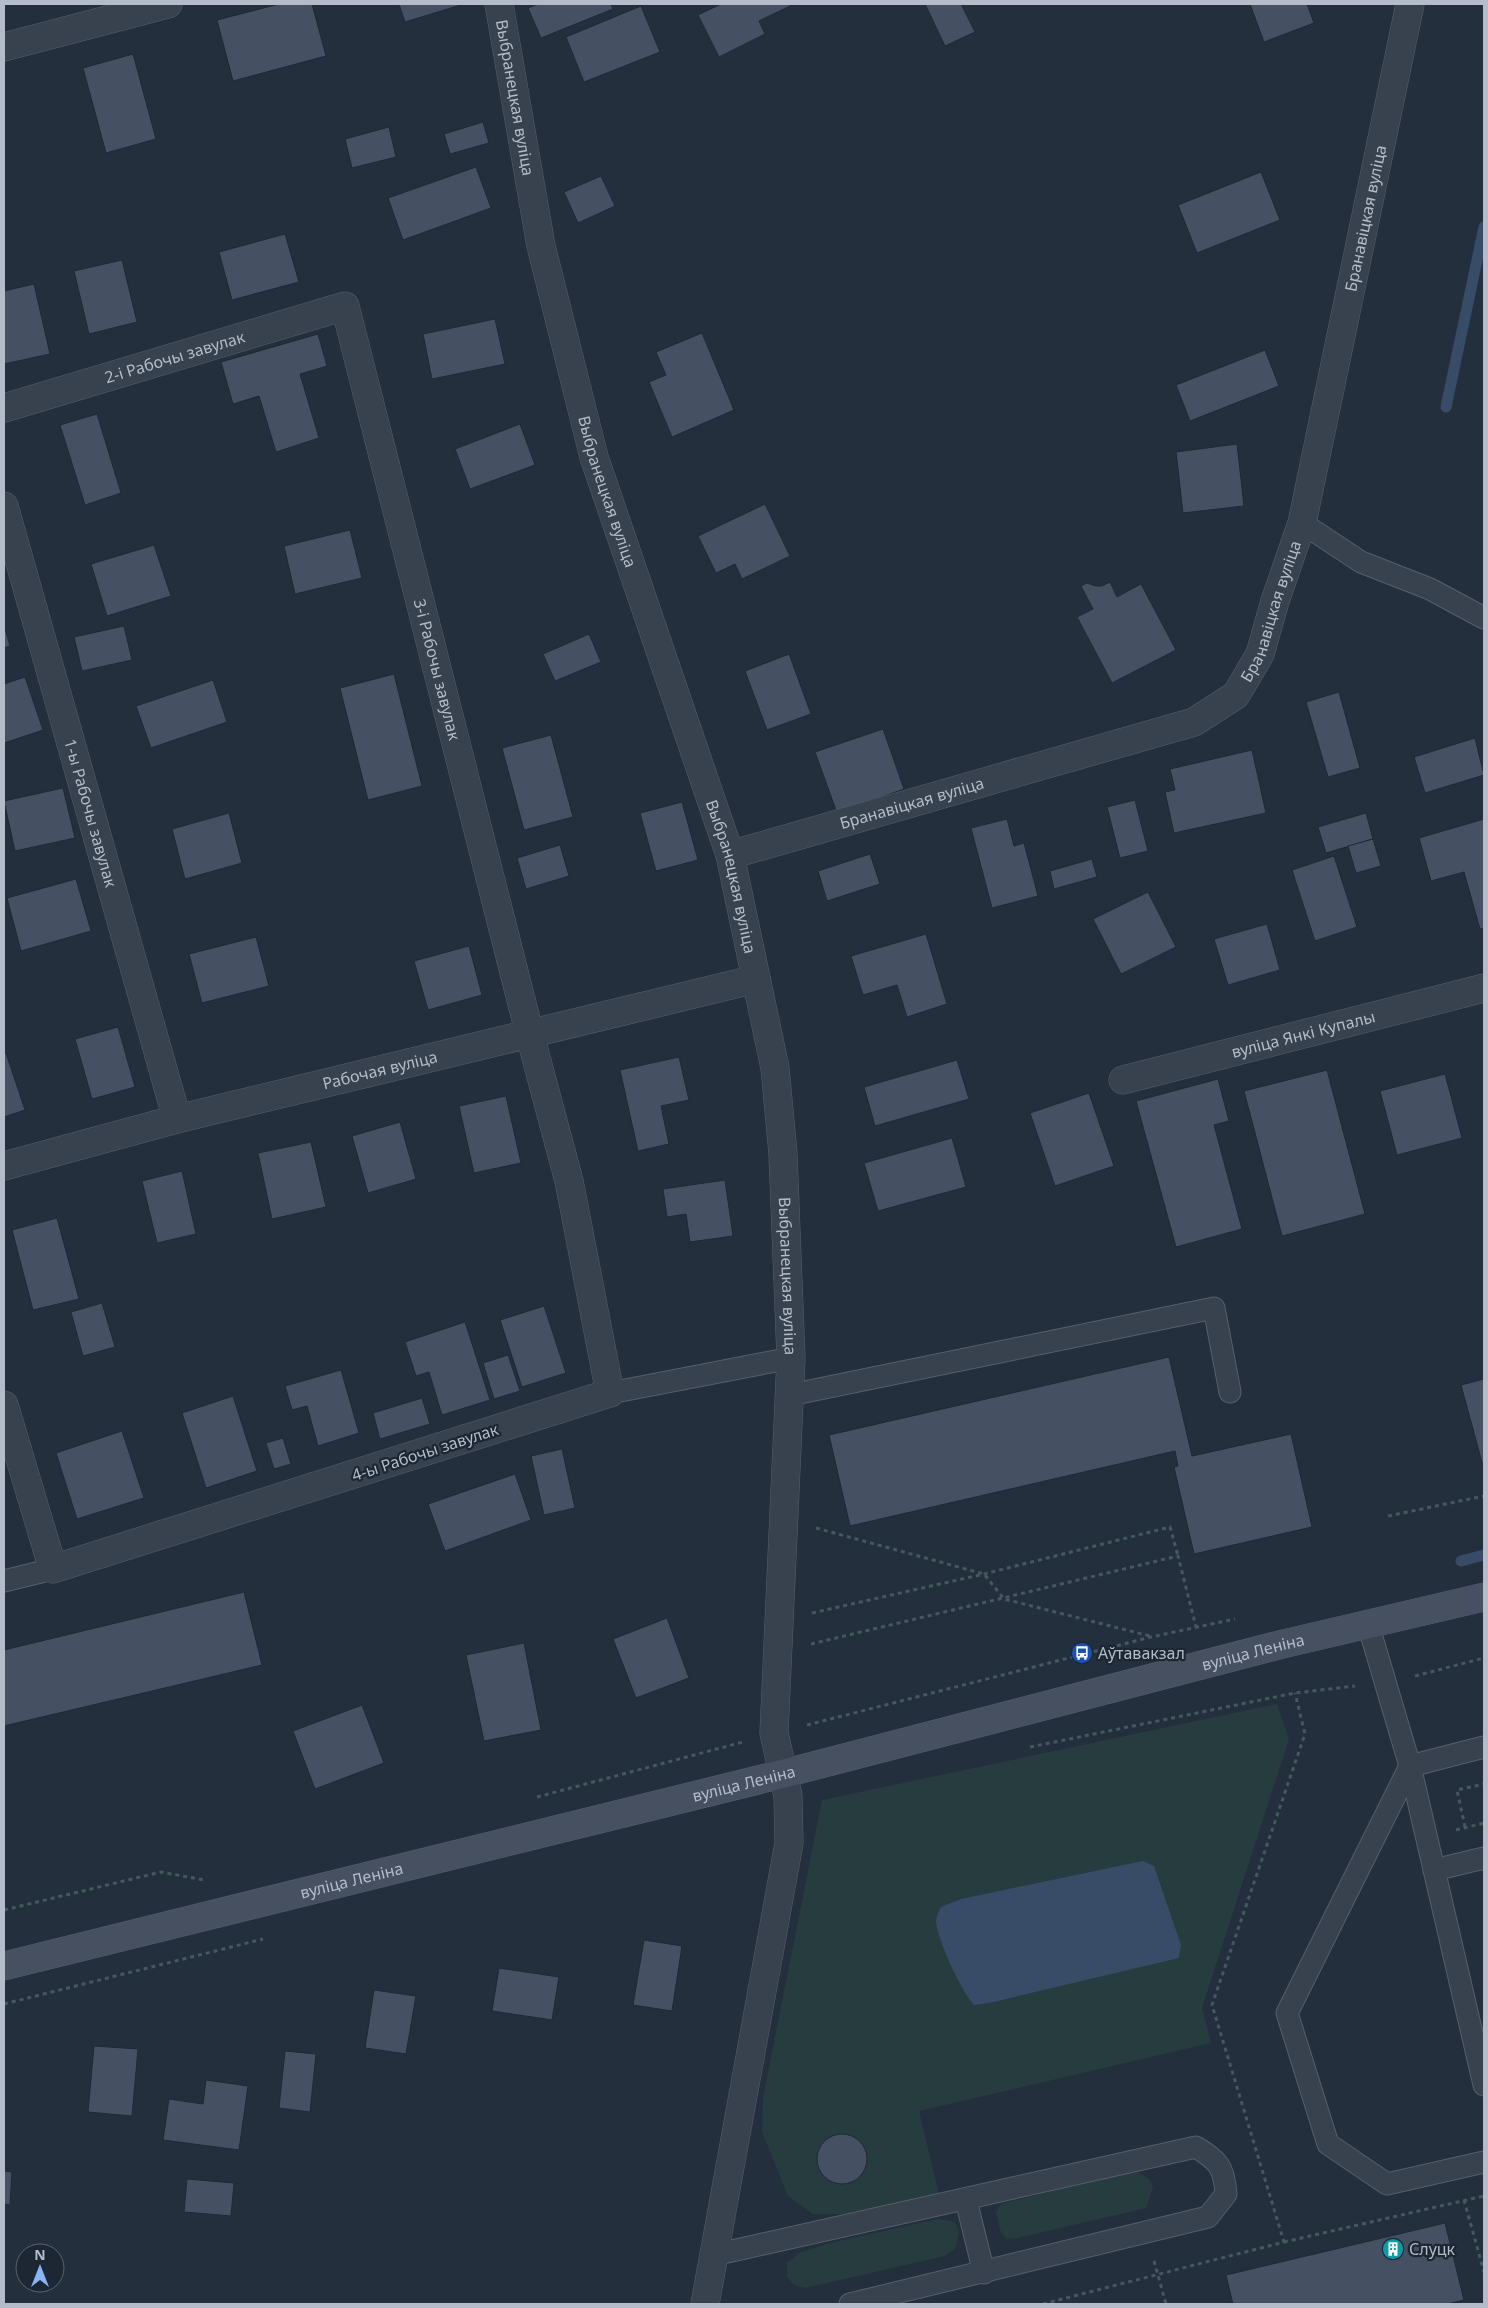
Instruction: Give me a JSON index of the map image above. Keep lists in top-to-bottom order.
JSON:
{
  "streets": {
    "main road": ["вуліца Леніна"],
    "street": [
      "Выбранецкая вуліца",
      "Бранавіцкая вуліца",
      "2-і Рабочы завулак",
      "3-і Рабочы завулак",
      "1-ы Рабочы завулак",
      "вуліца Янкі Купалы",
      "Рабочая вуліца",
      "4-ы Рабочы завулак"
    ]
  },
  "crossings": [
    ["Выбранецкая вуліца", "Бранавіцкая вуліца"],
    ["Выбранецкая вуліца", "Рабочая вуліца"],
    ["Выбранецкая вуліца", "вуліца Леніна"],
    ["2-і Рабочы завулак", "3-і Рабочы завулак"],
    ["3-і Рабочы завулак", "Рабочая вуліца"],
    ["1-ы Рабочы завулак", "Рабочая вуліца"]
  ],
  "places": {
    "bus stop": ["Аўтавакзал"],
    "building": ["Слуцк"]
  },
  "north": "top"
}
